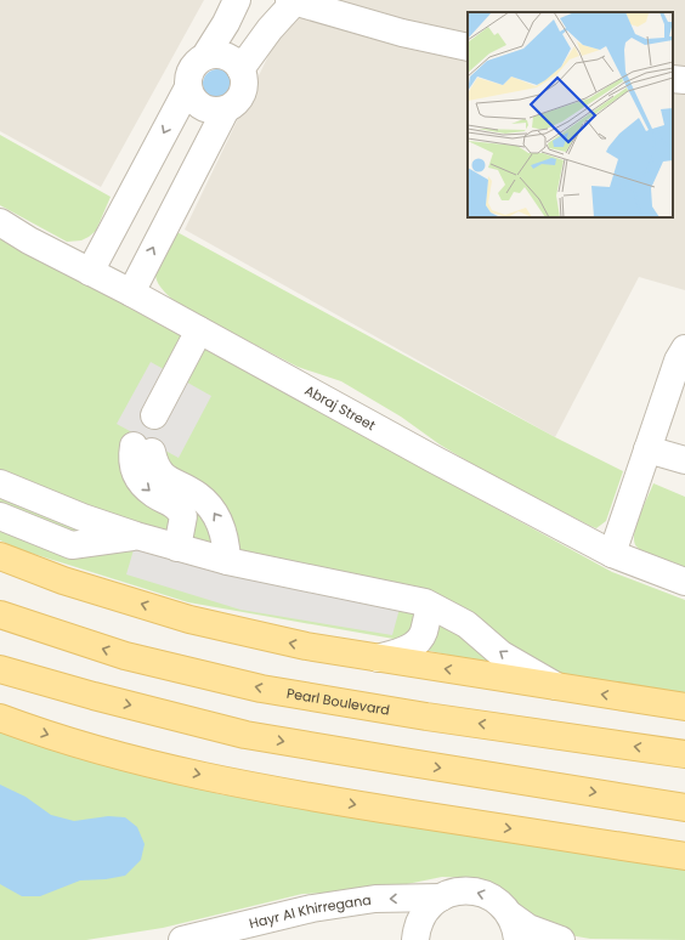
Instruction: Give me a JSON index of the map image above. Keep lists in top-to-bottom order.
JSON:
{
  "streets": {
    "main road": ["Pearl Boulevard"],
    "street": ["Abraj Street", "Hayr Al Khirregana"]
  },
  "one_way": ["Hayr Al Khirregana"]
}
